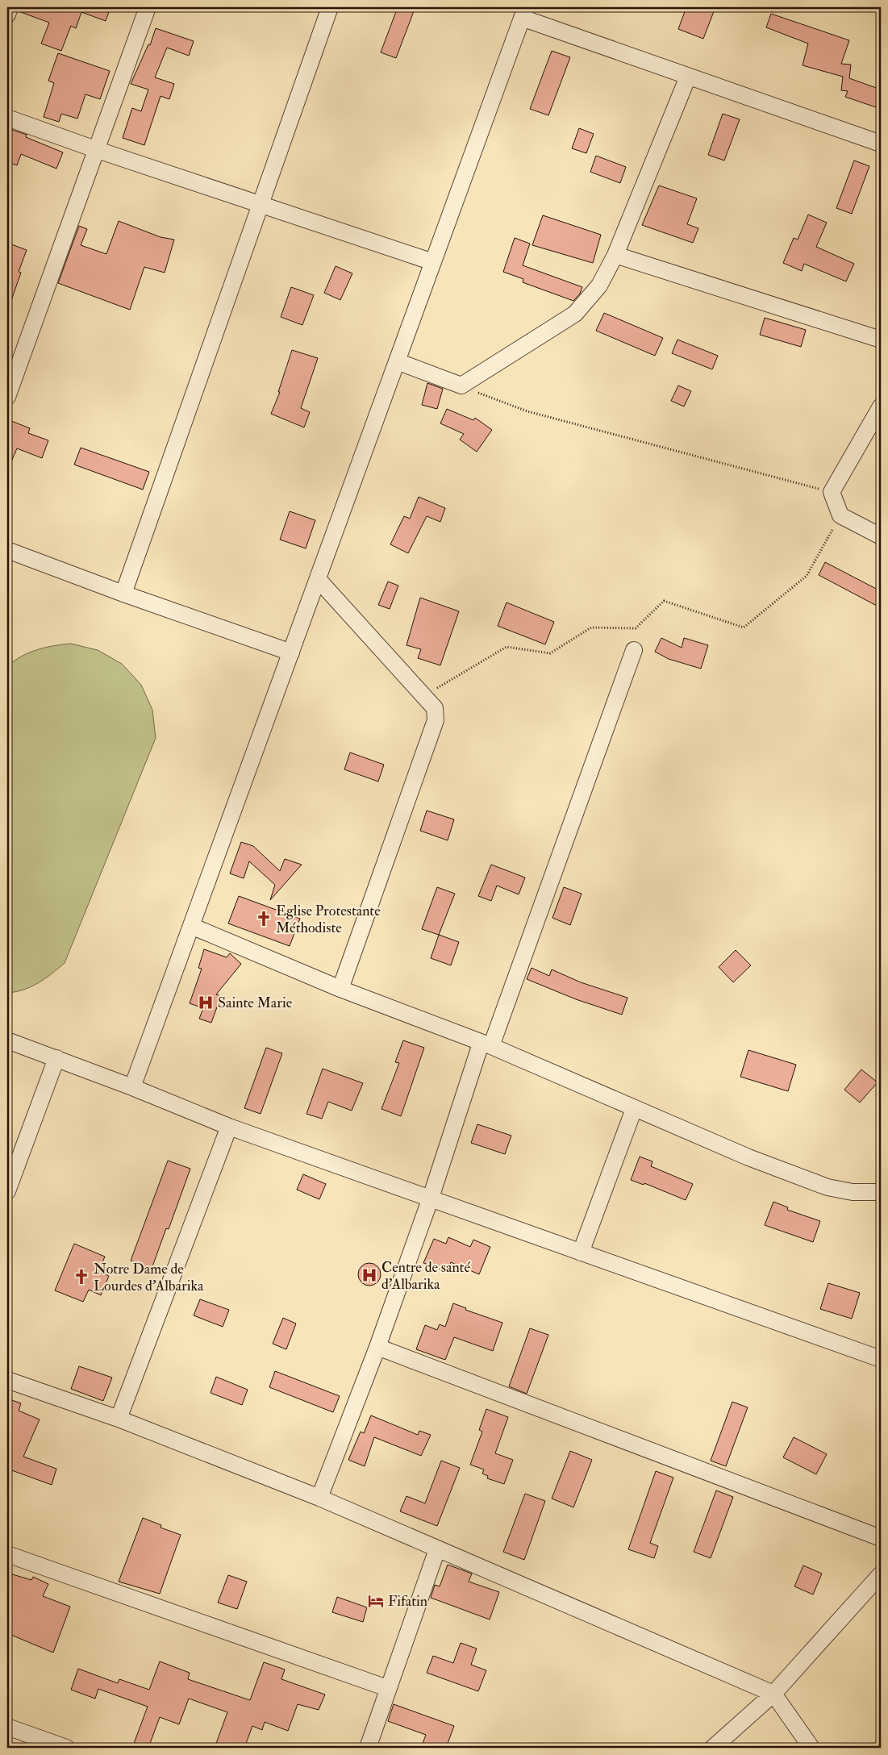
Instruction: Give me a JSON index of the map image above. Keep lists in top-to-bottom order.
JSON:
{
  "places": {
    "church": ["Eglise Protestante Méthodiste", "Notre Dame de Lourdes d'Albarika"],
    "hospital": ["Sainte Marie", "Centre de santé d'Albarika"],
    "hotel": ["Fifatin"]
  }
}
